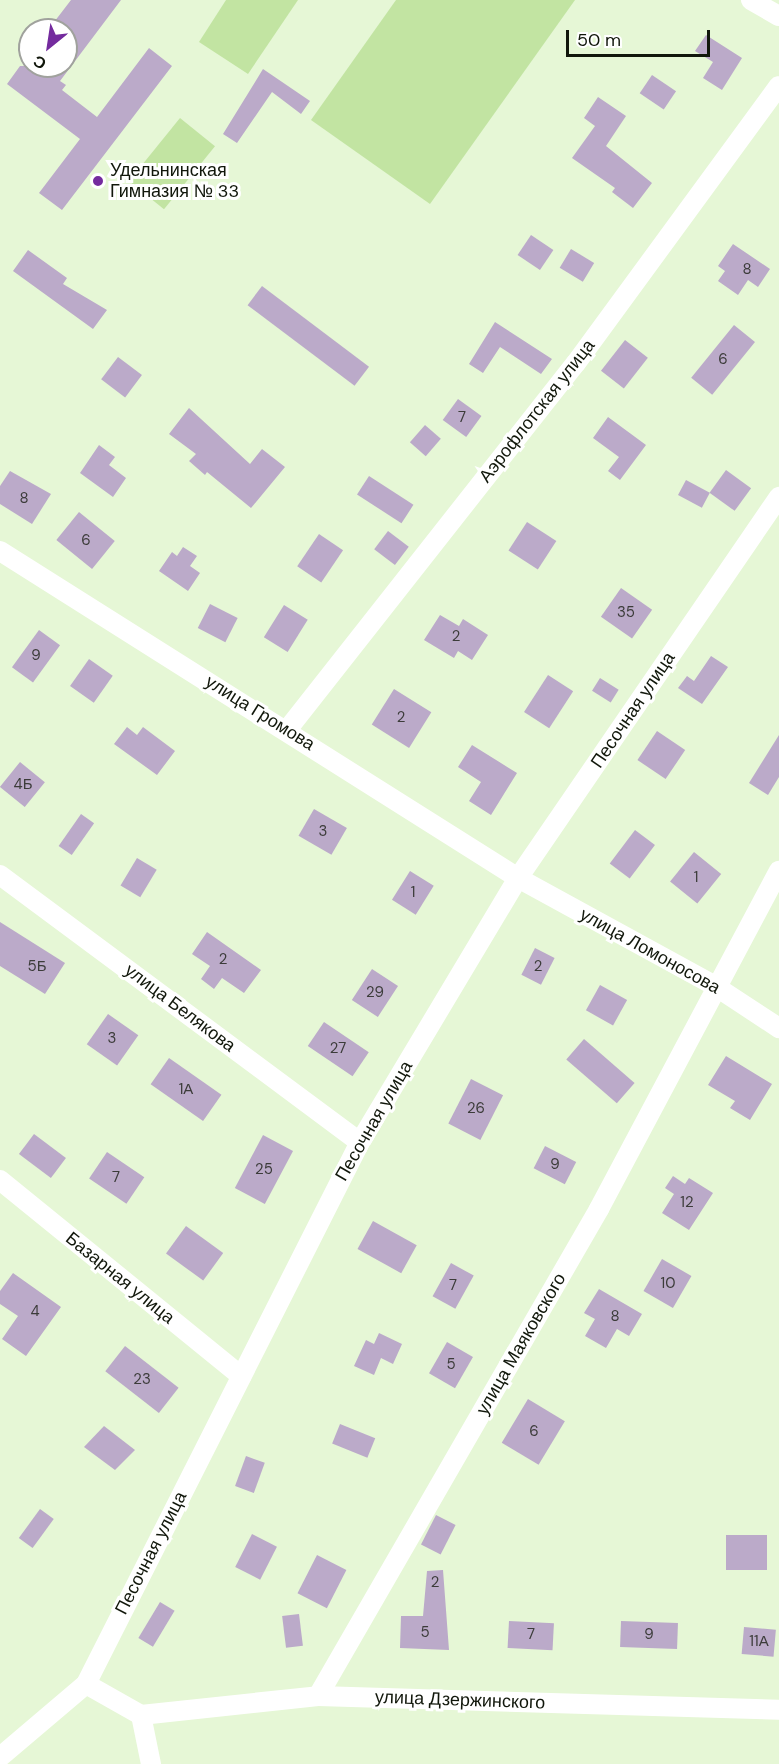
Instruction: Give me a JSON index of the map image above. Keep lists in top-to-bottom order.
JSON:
{
  "streets": {
    "street": [
      "Аэрофлотская улица",
      "Песочная улица",
      "улица Громова",
      "улица Ломоносова",
      "улица Белякова",
      "Базарная улица",
      "улица Маяковского",
      "улица Дзержинского"
    ]
  },
  "crossings": [
    ["Аэрофлотская улица", "улица Громова"],
    ["Песочная улица", "улица Громова"],
    ["Песочная улица", "улица Ломоносова"],
    ["Песочная улица", "улица Белякова"],
    ["Песочная улица", "Базарная улица"],
    ["улица Громова", "улица Ломоносова"],
    ["улица Ломоносова", "улица Маяковского"],
    ["улица Маяковского", "улица Дзержинского"]
  ],
  "places": ["Удельнинская Гимназия № 33"],
  "house_numbers": [
    "8",
    "6",
    "7",
    "8",
    "6",
    "35",
    "2",
    "9",
    "2",
    "4Б",
    "3",
    "1",
    "1",
    "2",
    "5Б",
    "2",
    "29",
    "3",
    "27",
    "1А",
    "26",
    "9",
    "25",
    "7",
    "12",
    "10",
    "7",
    "4",
    "8",
    "5",
    "23",
    "6",
    "2",
    "5",
    "7",
    "9",
    "11А"
  ],
  "scale_bar": "50 m",
  "north": "bottom left"
}
